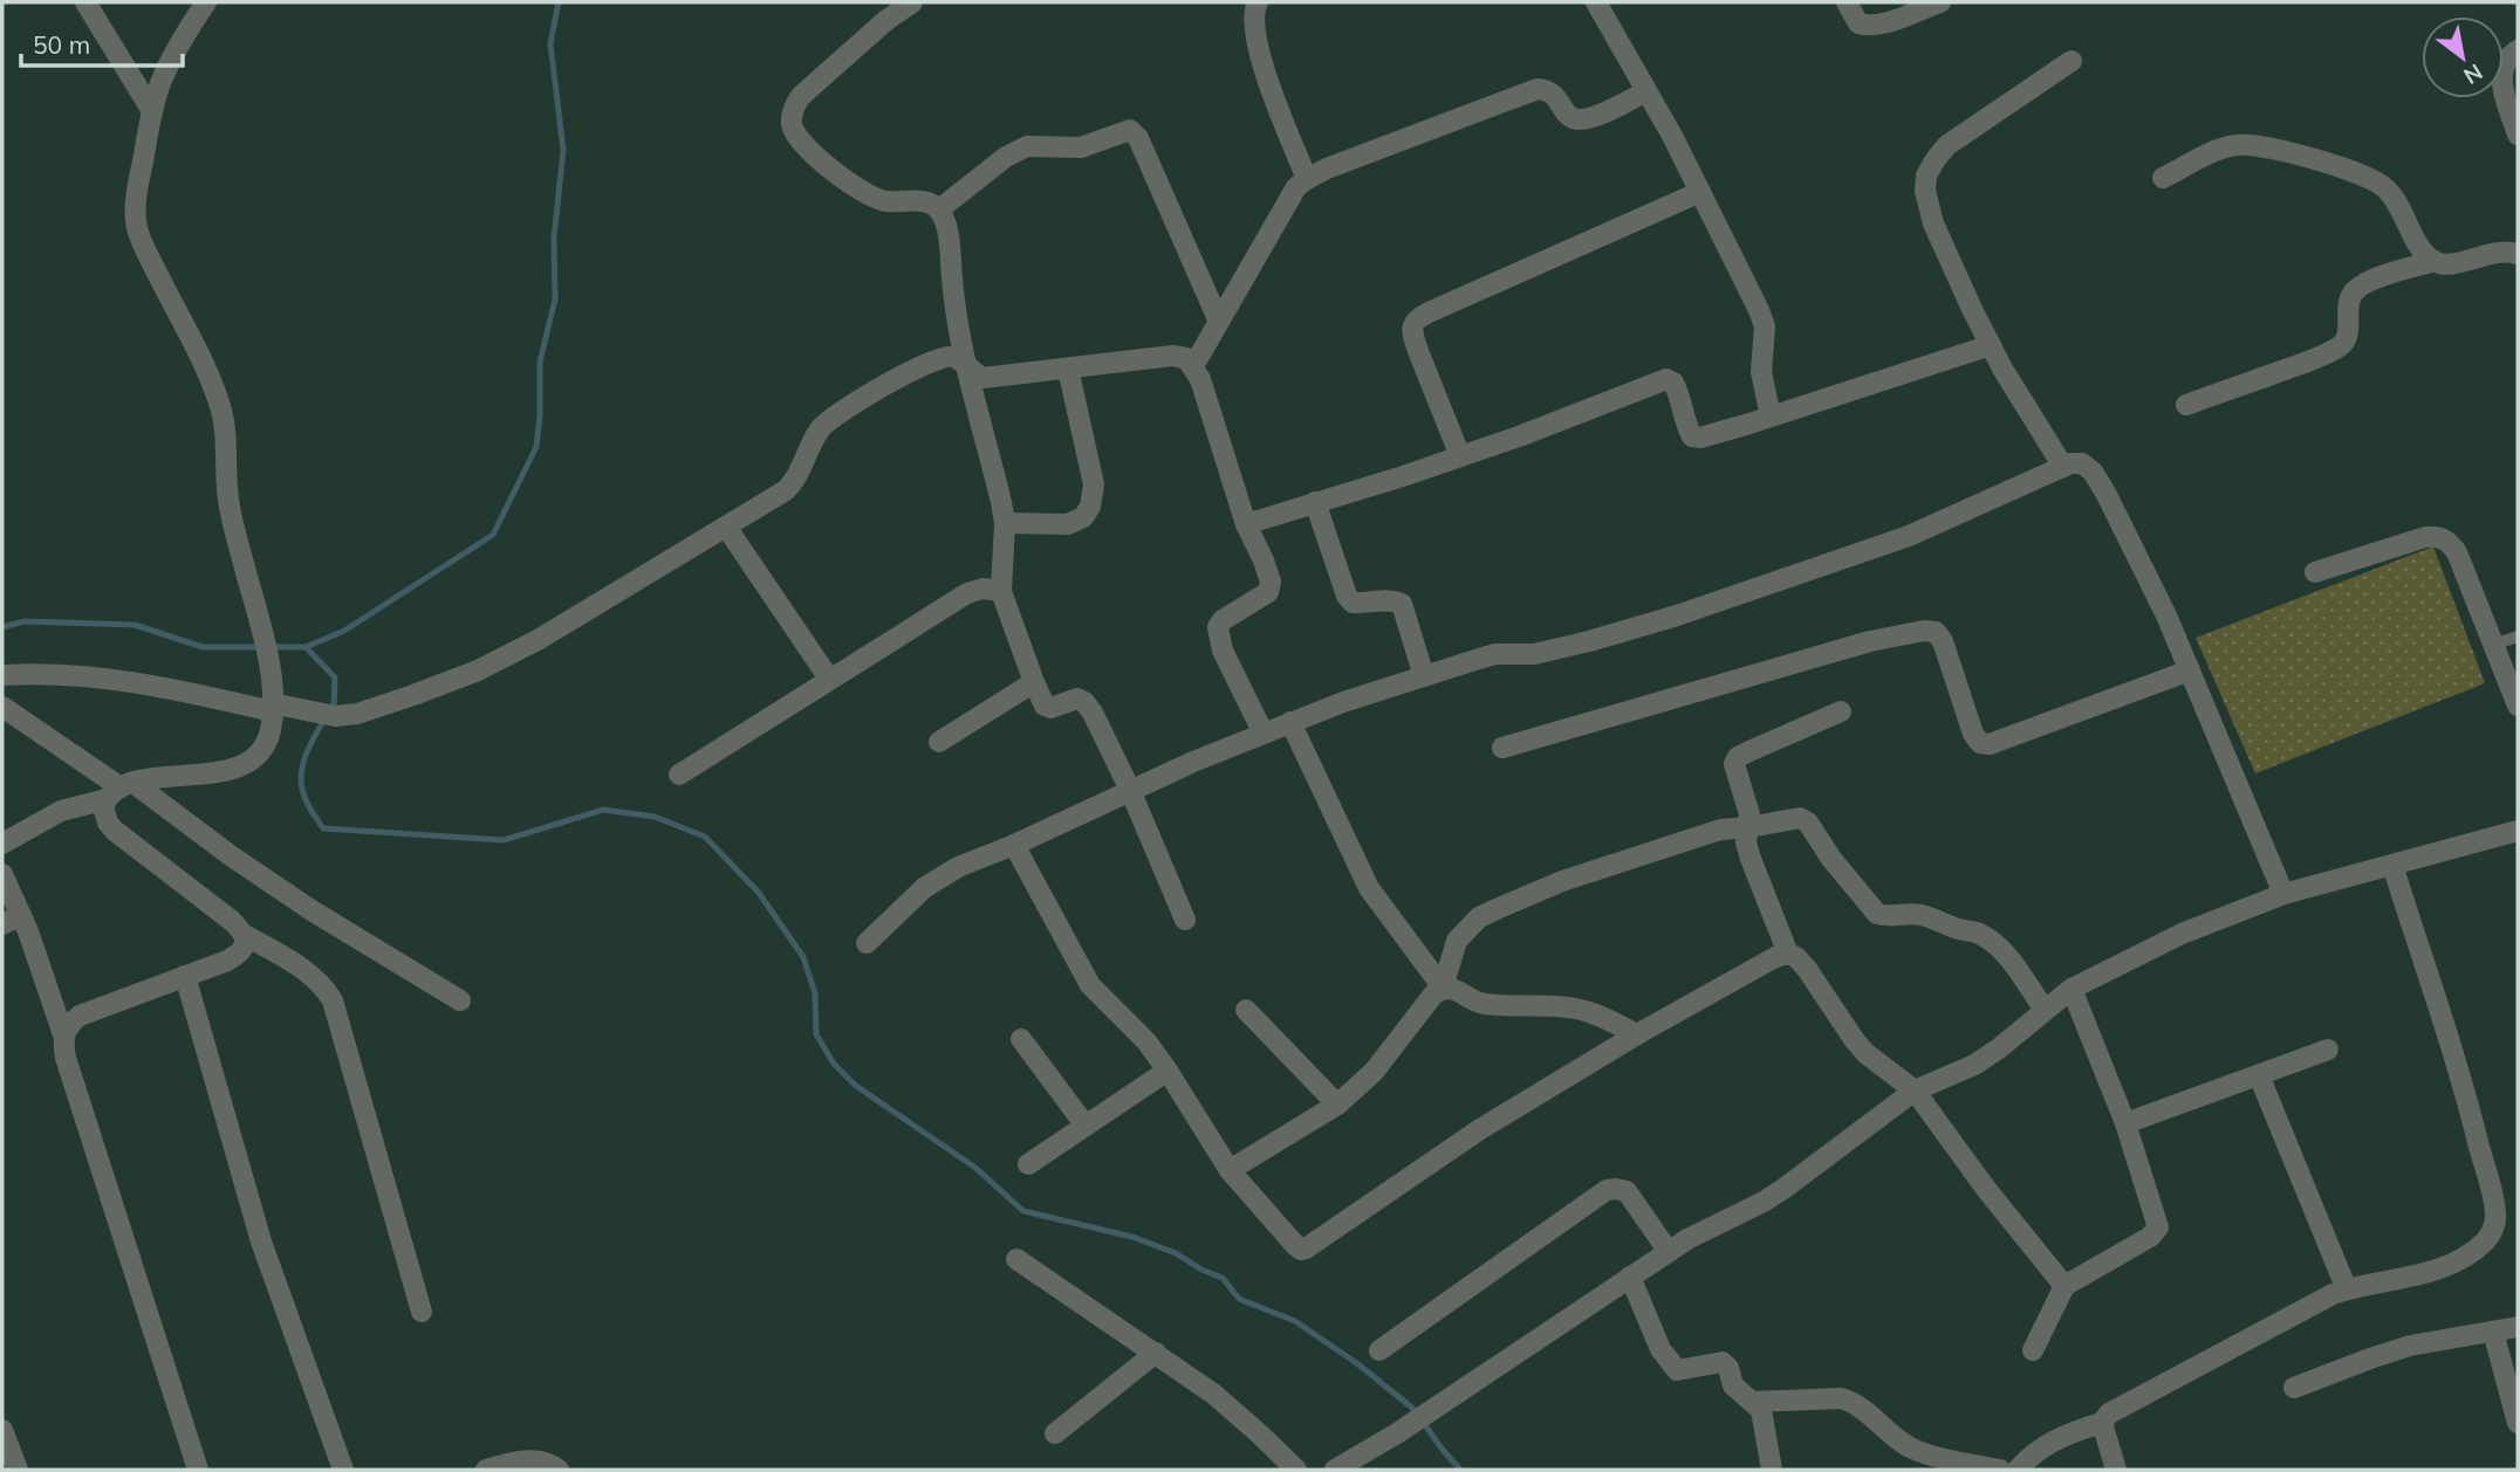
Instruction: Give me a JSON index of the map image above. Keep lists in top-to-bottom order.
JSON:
{
  "scale_bar": "50 m",
  "north": "bottom right"
}
